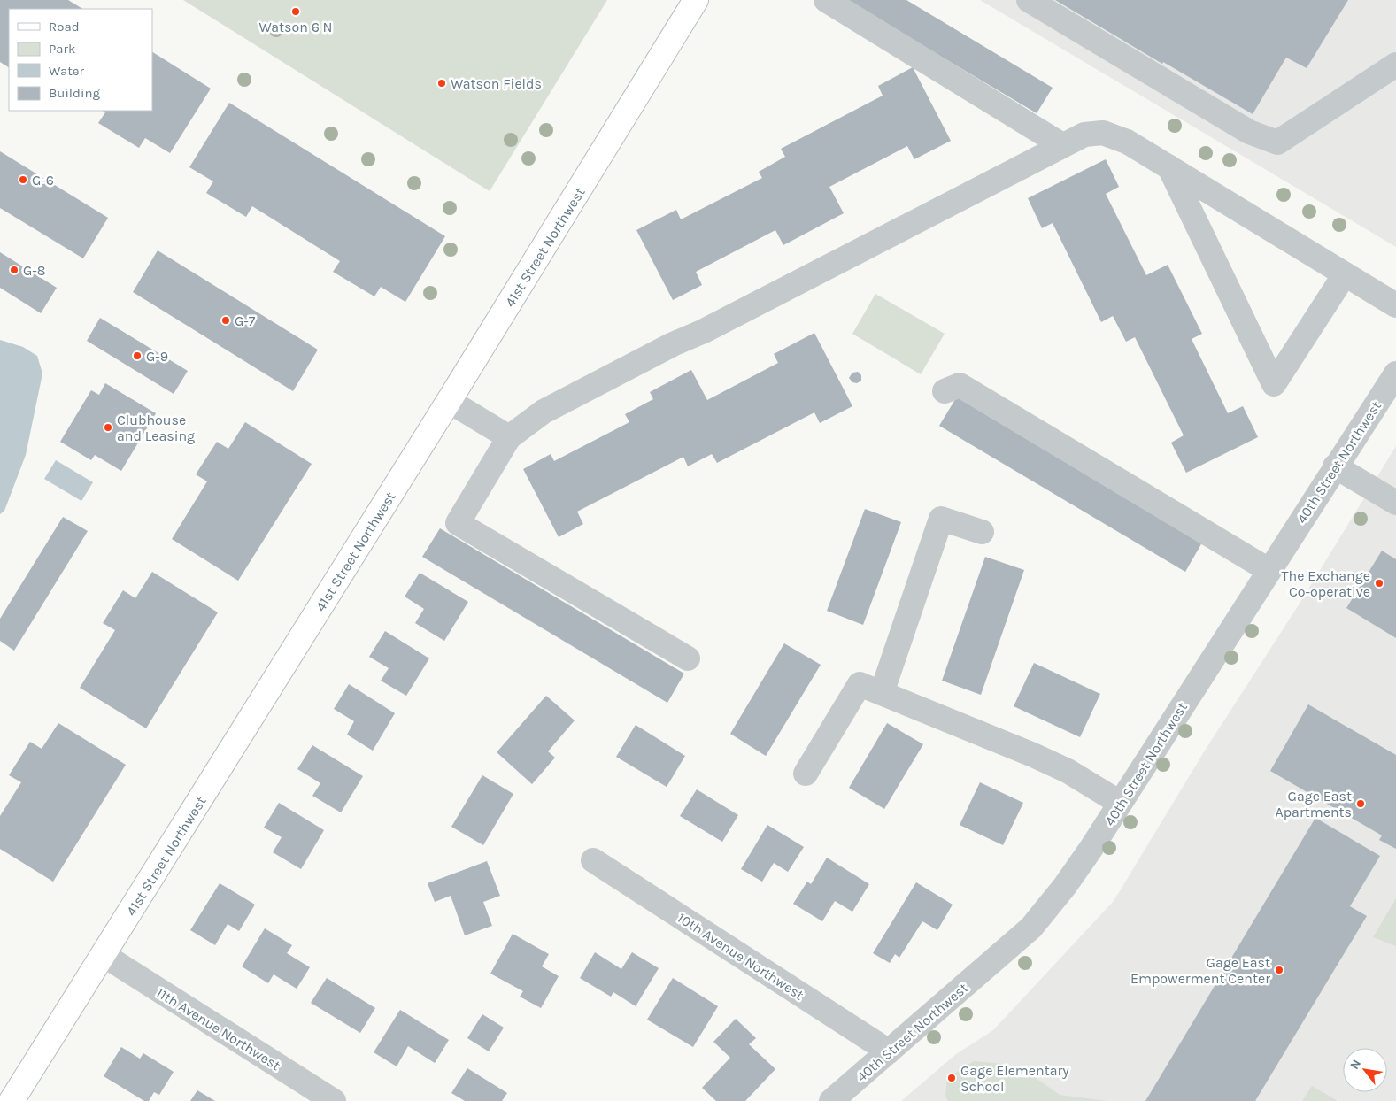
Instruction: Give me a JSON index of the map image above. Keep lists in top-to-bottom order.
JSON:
{
  "streets": {
    "main road": ["41st Street Northwest"],
    "street": ["40th Street Northwest", "10th Avenue Northwest", "11th Avenue Northwest"]
  },
  "crossings": [
    ["41st Street Northwest", "11th Avenue Northwest"],
    ["40th Street Northwest", "10th Avenue Northwest"]
  ],
  "places": [
    "Watson 6 N",
    "Watson Fields",
    "G-6",
    "G-8",
    "G-7",
    "G-9",
    "Clubhouse and Leasing",
    "The Exchange Co-operative",
    "Gage East Apartments",
    "Gage East Empowerment Center",
    "Gage Elementary School"
  ],
  "legend": [
    "Road",
    "Park",
    "Water",
    "Building"
  ],
  "north": "top left"
}
